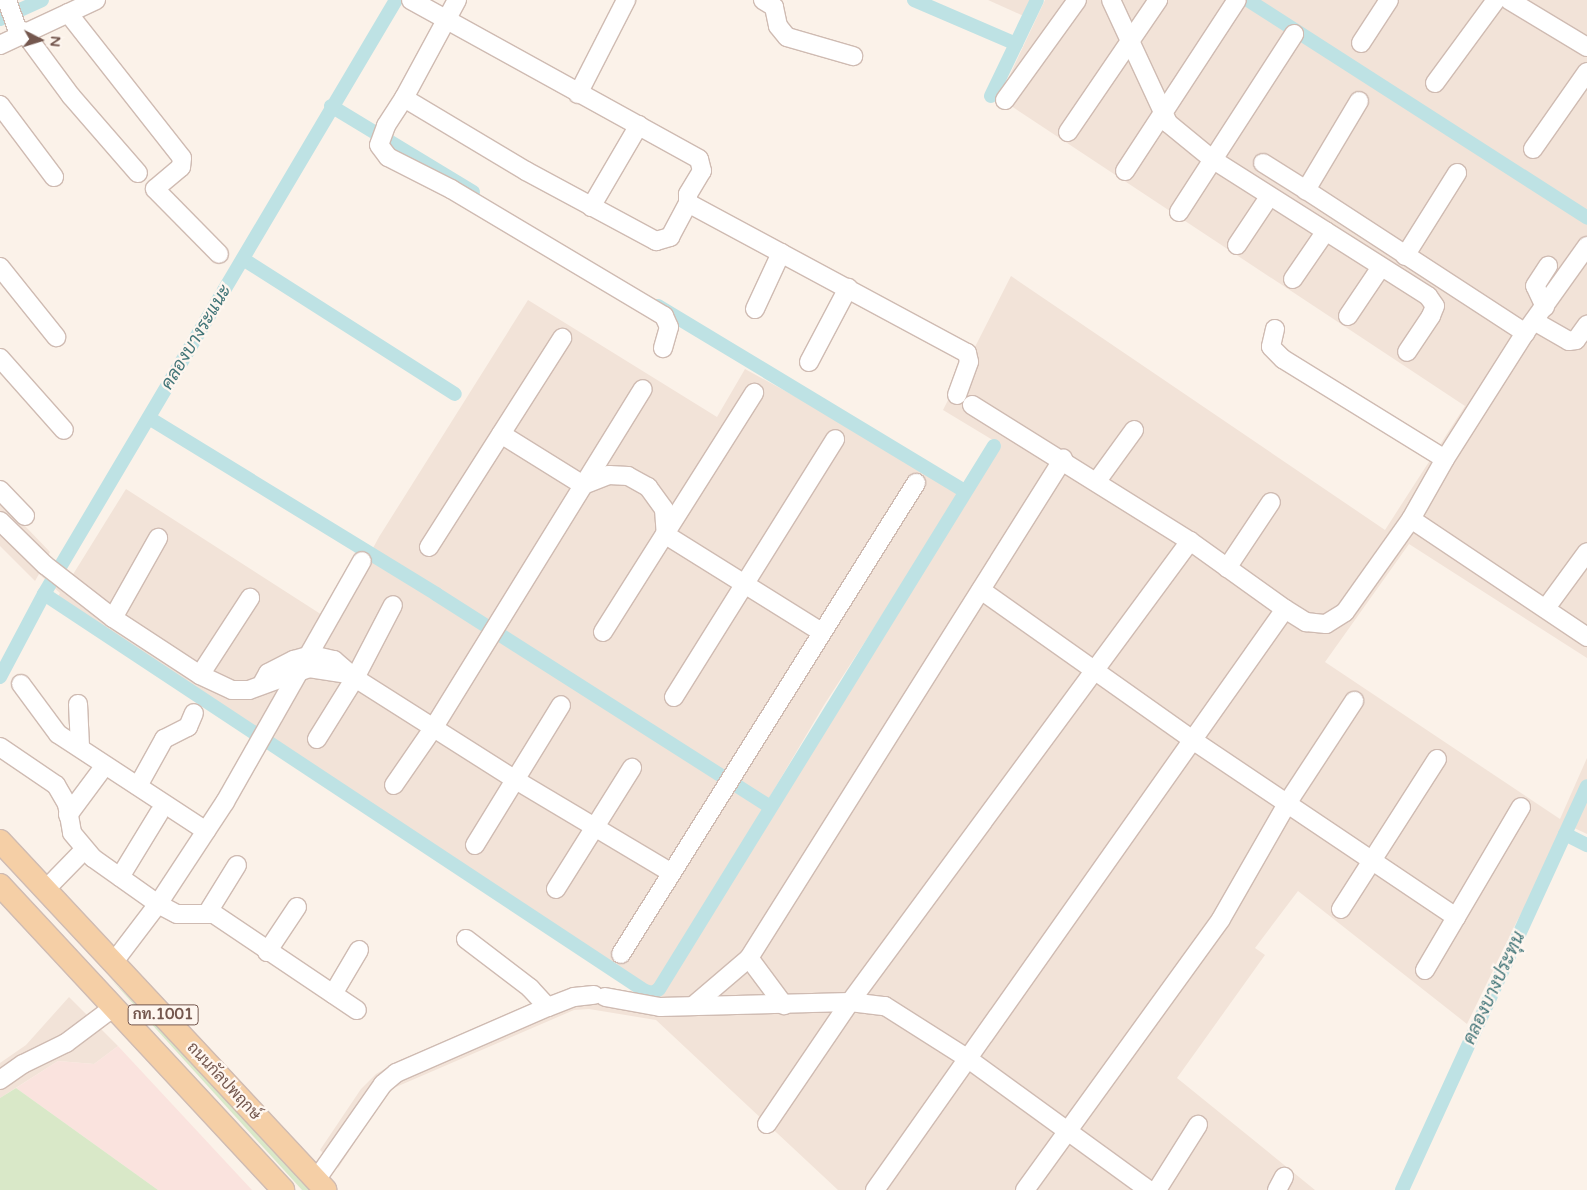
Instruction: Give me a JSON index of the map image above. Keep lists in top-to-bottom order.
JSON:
{
  "streets": {
    "main road": ["กท.1001", "ถนนกัลปพฤกษ์"]
  },
  "water": ["คลองบางระแนะ", "คลองบางประทุน"],
  "north": "right"
}
